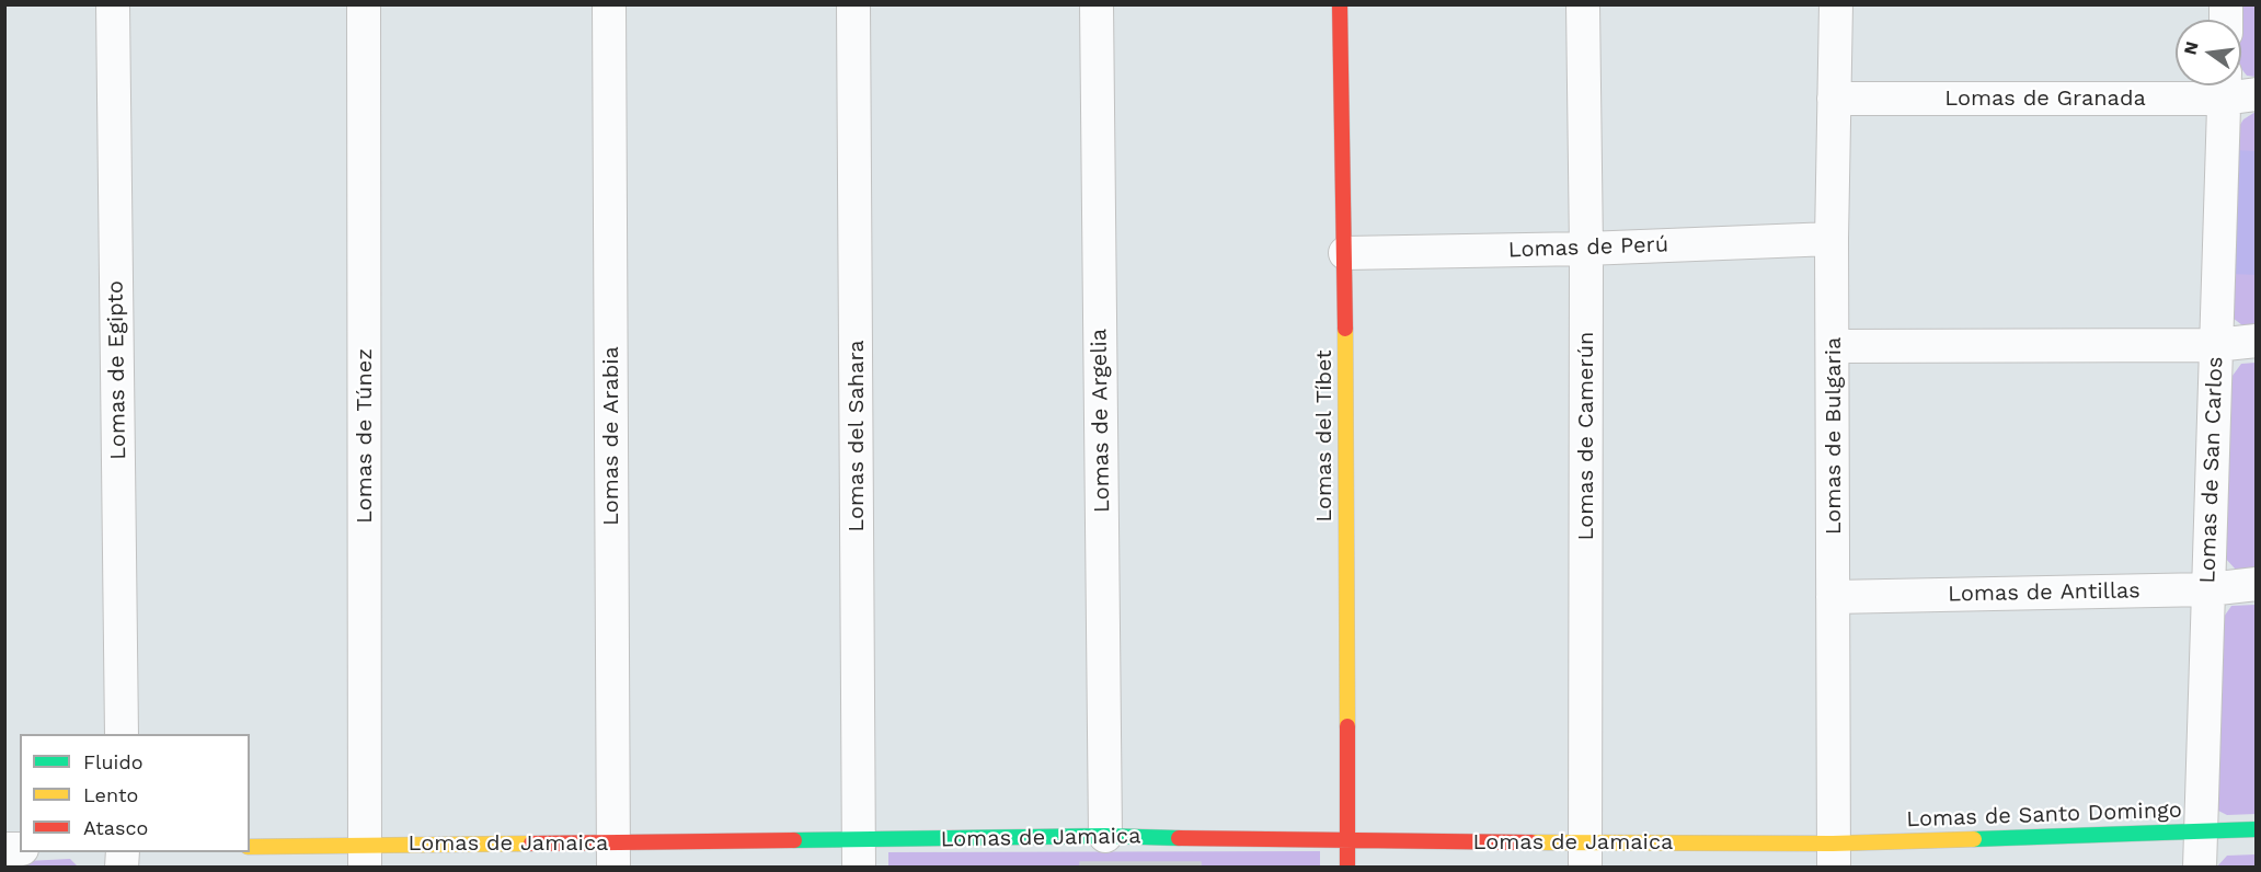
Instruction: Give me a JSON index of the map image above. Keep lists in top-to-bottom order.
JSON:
{
  "streets": {
    "street": [
      "Lomas de Granada",
      "Lomas de Perú",
      "Lomas de Egipto",
      "Lomas de Argelia",
      "Lomas de Túnez",
      "Lomas de Arabia",
      "Lomas del Sahara",
      "Lomas del Tíbet",
      "Lomas de Camerún",
      "Lomas de Bulgaria",
      "Lomas de San Carlos",
      "Lomas de Antillas",
      "Lomas de Santo Domingo",
      "Lomas de Jamaica"
    ]
  },
  "crossings": [
    ["Lomas de Granada", "Lomas de Bulgaria"],
    ["Lomas de Granada", "Lomas de San Carlos"],
    ["Lomas de Perú", "Lomas del Tíbet"],
    ["Lomas de Perú", "Lomas de Camerún"],
    ["Lomas de Perú", "Lomas de Bulgaria"],
    ["Lomas de Argelia", "Lomas de Jamaica"],
    ["Lomas de Túnez", "Lomas de Jamaica"],
    ["Lomas de Arabia", "Lomas de Jamaica"],
    ["Lomas del Sahara", "Lomas de Jamaica"],
    ["Lomas del Tíbet", "Lomas de Jamaica"],
    ["Lomas de Camerún", "Lomas de Jamaica"],
    ["Lomas de Bulgaria", "Lomas de Antillas"],
    ["Lomas de Bulgaria", "Lomas de Santo Domingo"],
    ["Lomas de Bulgaria", "Lomas de Jamaica"],
    ["Lomas de San Carlos", "Lomas de Antillas"],
    ["Lomas de San Carlos", "Lomas de Santo Domingo"],
    ["Lomas de Santo Domingo", "Lomas de Jamaica"]
  ],
  "legend": ["Fluido", "Lento", "Atasco"],
  "north": "left"
}
